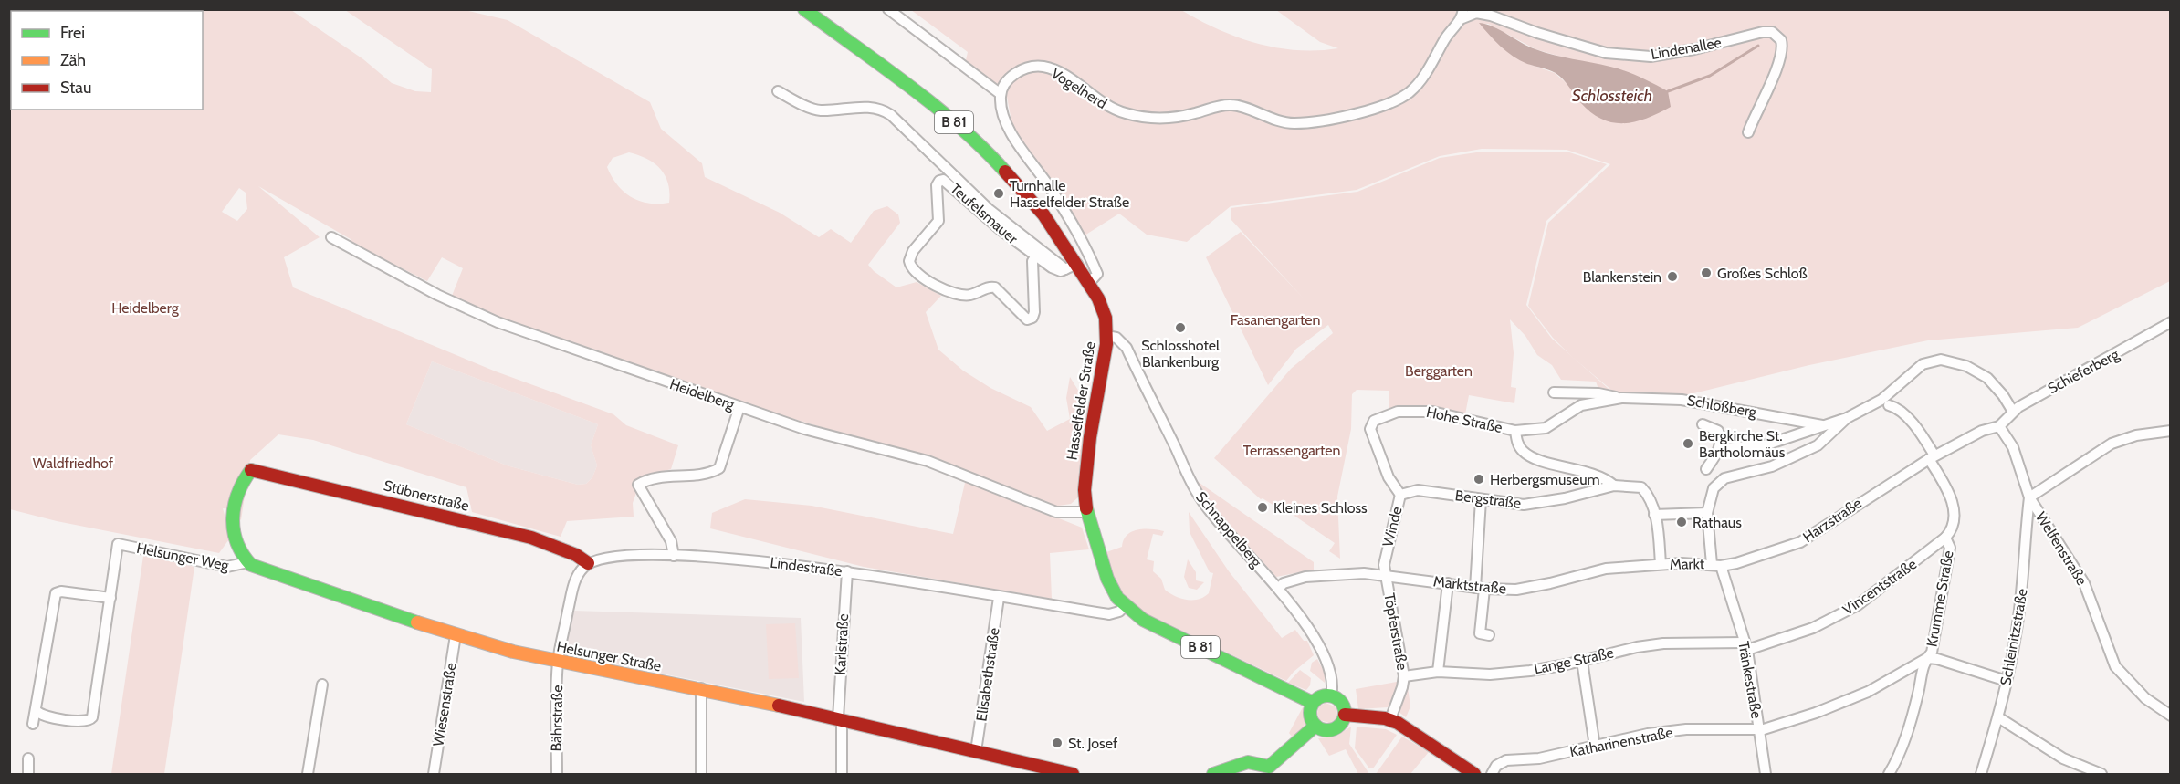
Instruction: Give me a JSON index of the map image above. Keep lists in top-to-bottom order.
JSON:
{
  "streets": {
    "main road": [
      "B 81",
      "Hasselfelder Straße",
      "Stübnerstraße",
      "Helsunger Straße"
    ],
    "street": [
      "Lindenallee",
      "Vogelherd",
      "Teufelsmauer",
      "Schieferberg",
      "Heidelberg",
      "Schloßberg",
      "Hohe Straße",
      "Bergstraße",
      "Harzstraße",
      "Winde",
      "Schnappelberg",
      "Welfenstraße",
      "Helsunger Weg",
      "Markt",
      "Lindestraße",
      "Marktstraße",
      "Vincentstraße",
      "Krumme Straße",
      "Töpferstraße",
      "Schleinitzstraße",
      "Karlstraße",
      "Lange Straße",
      "Elisabethstraße",
      "Tränkestraße",
      "Wiesenstraße",
      "Bährstraße",
      "Katharinenstraße"
    ]
  },
  "crossings": [
    ["Lindenallee", "Vogelherd"],
    ["Schieferberg", "Harzstraße"],
    ["Schieferberg", "Welfenstraße"],
    ["Heidelberg", "Hasselfelder Straße"],
    ["Hasselfelder Straße", "Schnappelberg"],
    ["Hasselfelder Straße", "Lindestraße"],
    ["Schloßberg", "Hohe Straße"],
    ["Hohe Straße", "Winde"],
    ["Stübnerstraße", "Helsunger Weg"],
    ["Stübnerstraße", "Lindestraße"],
    ["Stübnerstraße", "Helsunger Straße"],
    ["Bergstraße", "Winde"],
    ["Bergstraße", "Markt"],
    ["Harzstraße", "Welfenstraße"],
    ["Harzstraße", "Markt"],
    ["Harzstraße", "Krumme Straße"],
    ["Harzstraße", "Tränkestraße"],
    ["Winde", "Marktstraße"],
    ["Winde", "Töpferstraße"],
    ["Schnappelberg", "Marktstraße"],
    ["Welfenstraße", "Schleinitzstraße"],
    ["Helsunger Weg", "Helsunger Straße"],
    ["Markt", "Marktstraße"],
    ["Markt", "Tränkestraße"],
    ["Lindestraße", "Karlstraße"],
    ["Lindestraße", "Elisabethstraße"],
    ["Marktstraße", "Töpferstraße"],
    ["Vincentstraße", "Krumme Straße"],
    ["Vincentstraße", "Lange Straße"],
    ["Vincentstraße", "Tränkestraße"],
    ["Krumme Straße", "Katharinenstraße"],
    ["Töpferstraße", "Lange Straße"],
    ["Karlstraße", "Helsunger Straße"],
    ["Helsunger Straße", "Elisabethstraße"],
    ["Helsunger Straße", "Wiesenstraße"],
    ["Helsunger Straße", "Bährstraße"],
    ["Lange Straße", "Tränkestraße"],
    ["Tränkestraße", "Katharinenstraße"]
  ],
  "water": ["Schlossteich"],
  "parks": [
    "Heidelberg",
    "Fasanengarten",
    "Berggarten",
    "Terrassengarten",
    "Waldfriedhof"
  ],
  "places": [
    "Turnhalle Hasselfelder Straße",
    "Großes Schloß",
    "Blankenstein",
    "Schlosshotel Blankenburg",
    "Bergkirche St. Bartholomäus",
    "Herbergsmuseum",
    "Kleines Schloss",
    "Rathaus",
    "St. Josef"
  ],
  "legend": ["Frei", "Zäh", "Stau"]
}
